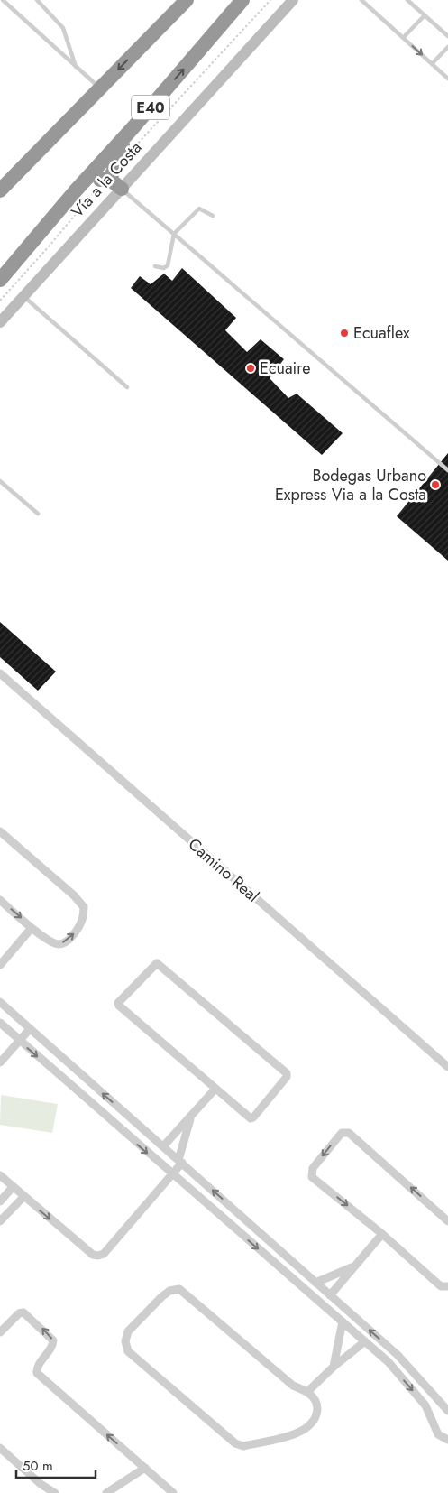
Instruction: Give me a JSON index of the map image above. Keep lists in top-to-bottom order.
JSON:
{
  "streets": {
    "highway": ["E40", "Vía a la Costa"],
    "street": ["Camino Real"]
  },
  "places": ["Ecuaflex", "Ecuaire", "Bodegas Urbano Express Via a la Costa"],
  "scale_bar": "50 m"
}
